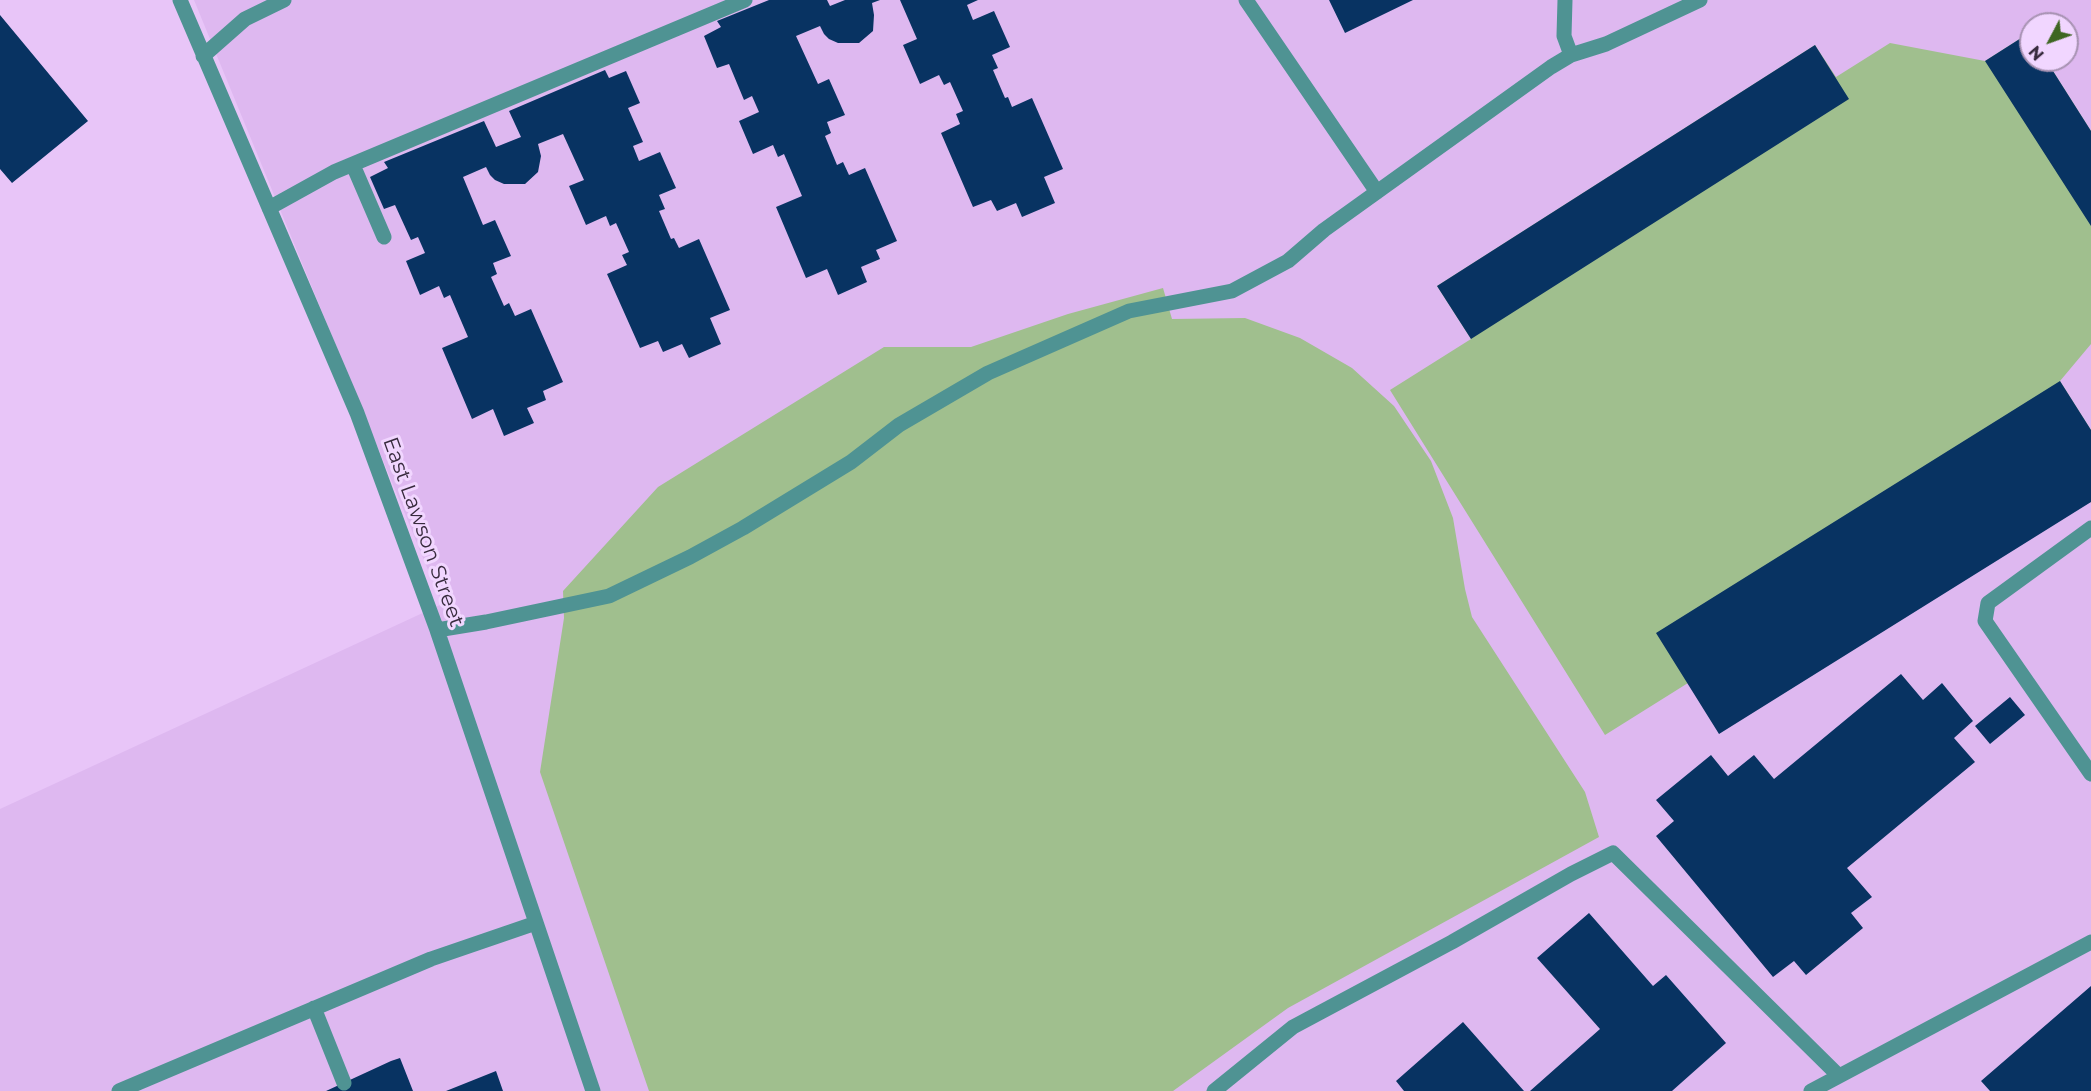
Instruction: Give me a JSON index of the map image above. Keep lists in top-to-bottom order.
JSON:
{
  "streets": {
    "street": ["East Lawson Street"]
  },
  "north": "bottom left"
}
